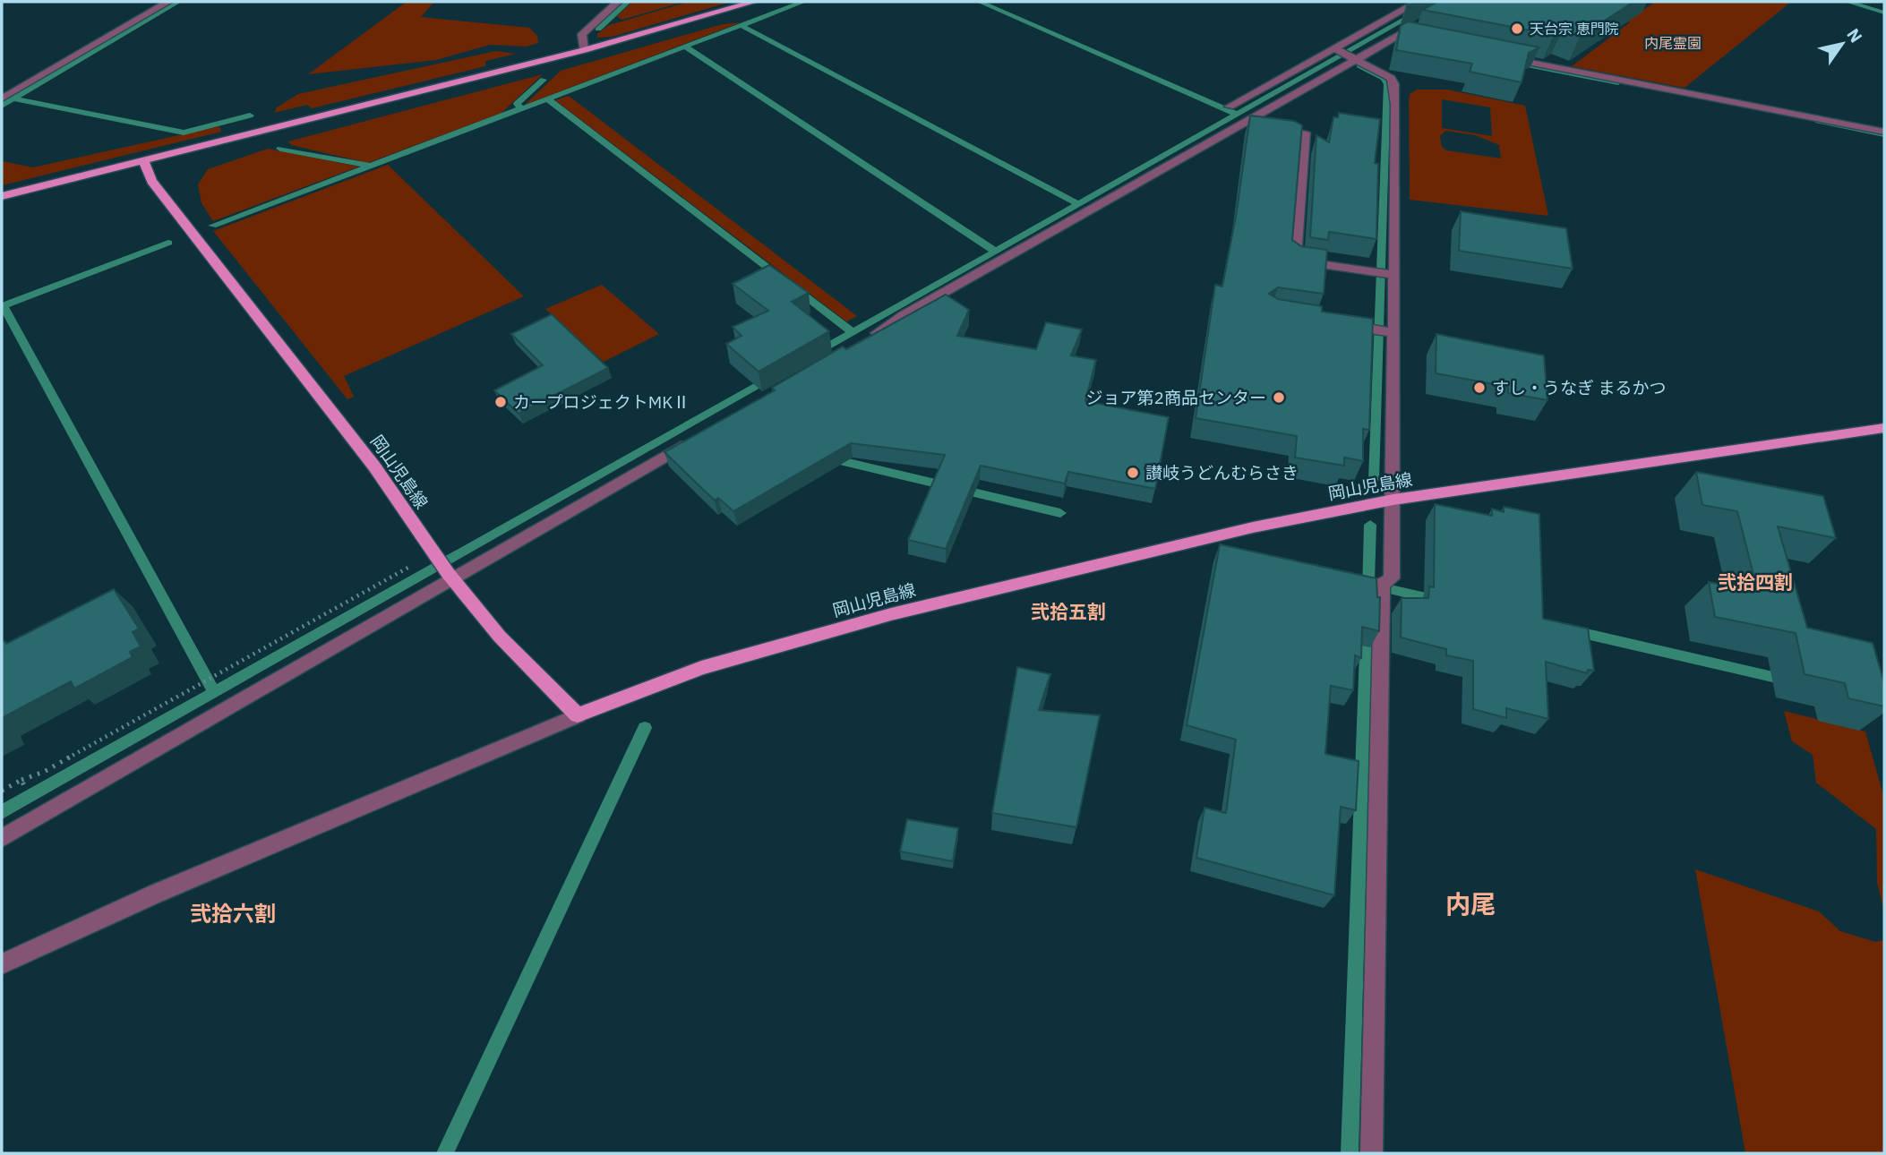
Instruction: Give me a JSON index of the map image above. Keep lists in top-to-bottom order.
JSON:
{
  "streets": {
    "main road": ["岡山児島線"]
  },
  "districts": [
    "弐拾四割",
    "弐拾五割",
    "内尾",
    "弐拾六割"
  ],
  "parks": ["内尾霊園"],
  "places": [
    "天台宗 恵門院",
    "すし・うなぎ まるかつ",
    "ジョア第2商品センター",
    "カープロジェクトMKⅡ",
    "讃岐うどんむらさき"
  ],
  "north": "top right"
}
